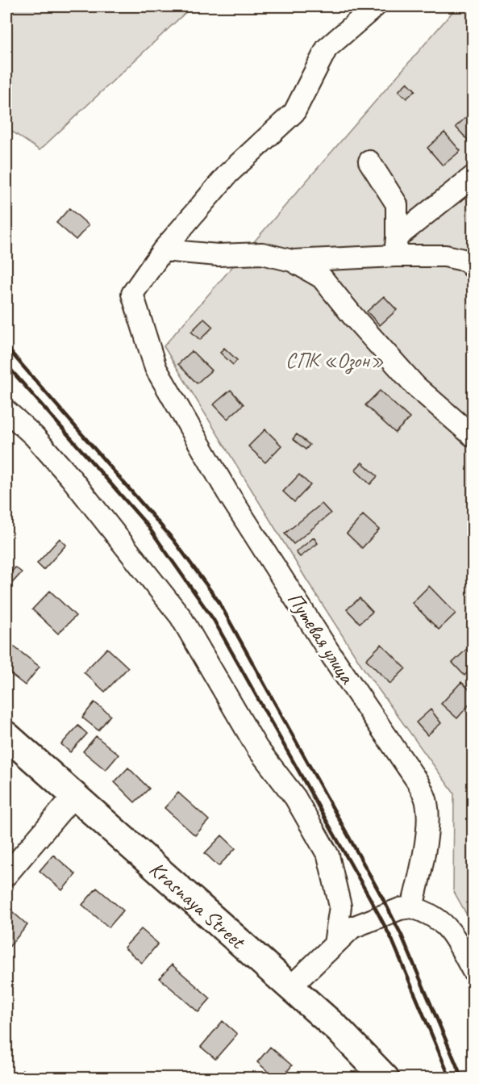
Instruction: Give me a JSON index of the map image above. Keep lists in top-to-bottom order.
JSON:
{
  "streets": {
    "main road": ["Krasnaya Street"],
    "street": ["Путевая улица"]
  },
  "parks": ["СПК «Озон»"]
}
